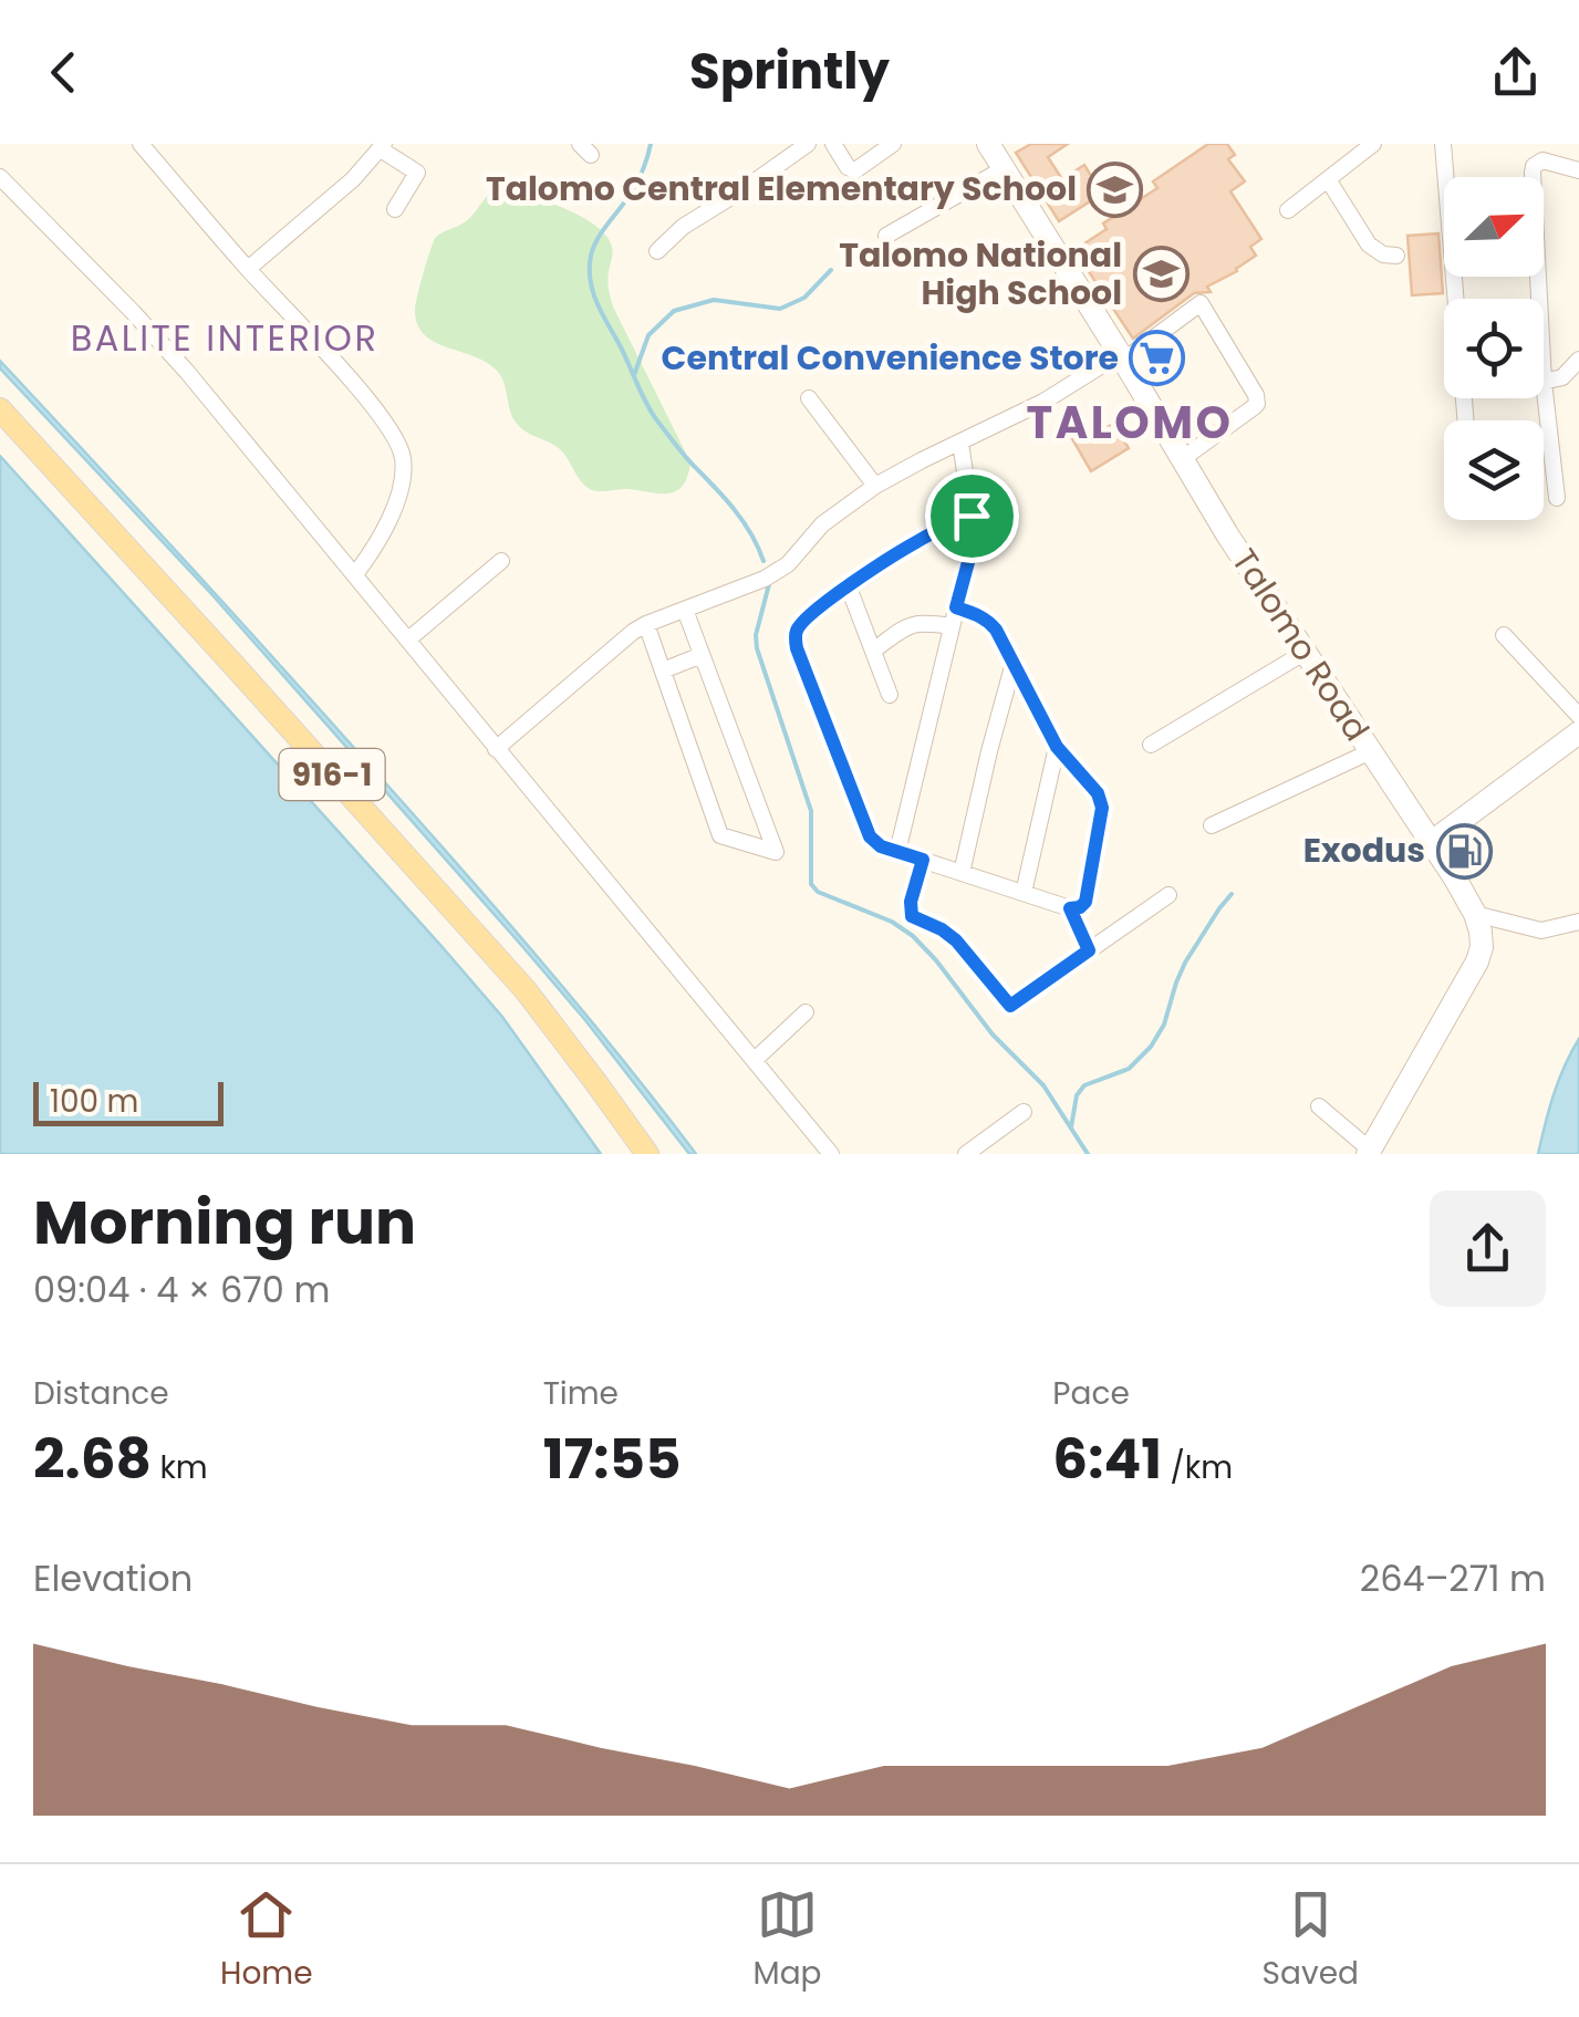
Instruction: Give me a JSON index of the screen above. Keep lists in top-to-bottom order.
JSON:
{
  "streets": {
    "main road": ["916-1"],
    "street": ["Talomo Road"]
  },
  "districts": ["BALITE INTERIOR", "TALOMO"],
  "places": {
    "school or university": ["Talomo Central Elementary School", "Talomo National High School"],
    "supermarket": ["Central Convenience Store"],
    "fuel station": ["Exodus"]
  },
  "scale_bar": "100 m",
  "north": "top right",
  "page": {
    "header": "Sprintly",
    "scale": "100 m",
    "heading": ["Morning run", "09:04 · 4 × 670 m"],
    "stats": [
      ["Distance", "2.68 km"],
      ["Time", "17:55"],
      ["Pace", "6:41 /km"]
    ],
    "chart": ["Elevation", "264–271 m"],
    "tabs": ["Home", "Map", "Saved"]
  }
}
